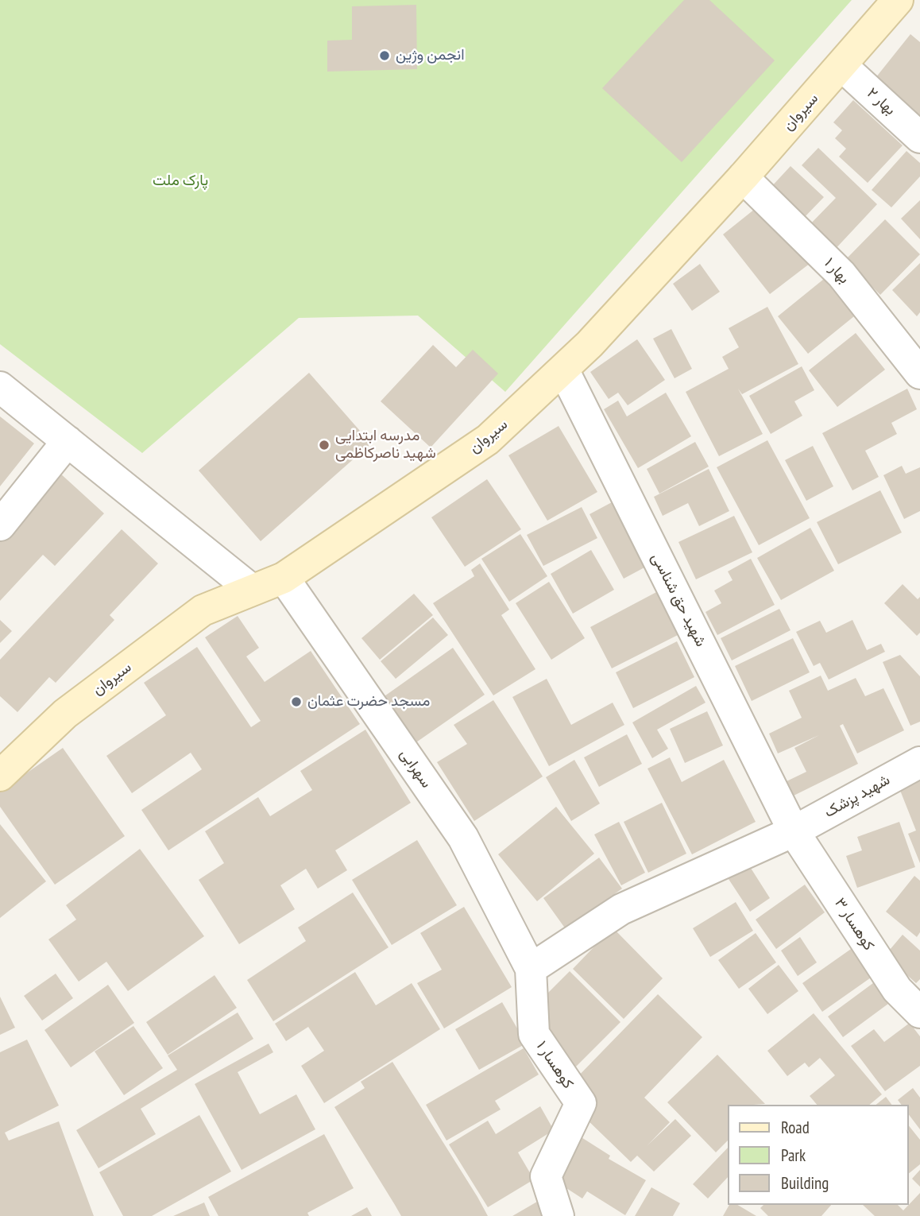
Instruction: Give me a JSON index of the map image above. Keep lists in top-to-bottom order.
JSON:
{
  "streets": {
    "street": [
      "بهار ۲",
      "سیروان",
      "بهار ۱",
      "شهید حق شناسی",
      "سهرابی",
      "شهید پزشک",
      "کوهسار ۳",
      "کوهسار ۱"
    ]
  },
  "crossings": [
    ["بهار ۲", "سیروان"],
    ["سیروان", "بهار ۱"],
    ["سیروان", "شهید حق شناسی"],
    ["سیروان", "سهرابی"],
    ["شهید حق شناسی", "شهید پزشک"],
    ["شهید حق شناسی", "کوهسار ۳"],
    ["سهرابی", "شهید پزشک"],
    ["سهرابی", "کوهسار ۱"],
    ["شهید پزشک", "کوهسار ۳"],
    ["شهید پزشک", "کوهسار ۱"]
  ],
  "parks": ["پارک ملت"],
  "places": ["انجمن وژین", "مدرسه ابتدایی شهید ناصرکاظمی", "مسجد حضرت عثمان"],
  "legend": ["Road", "Park", "Building"]
}
